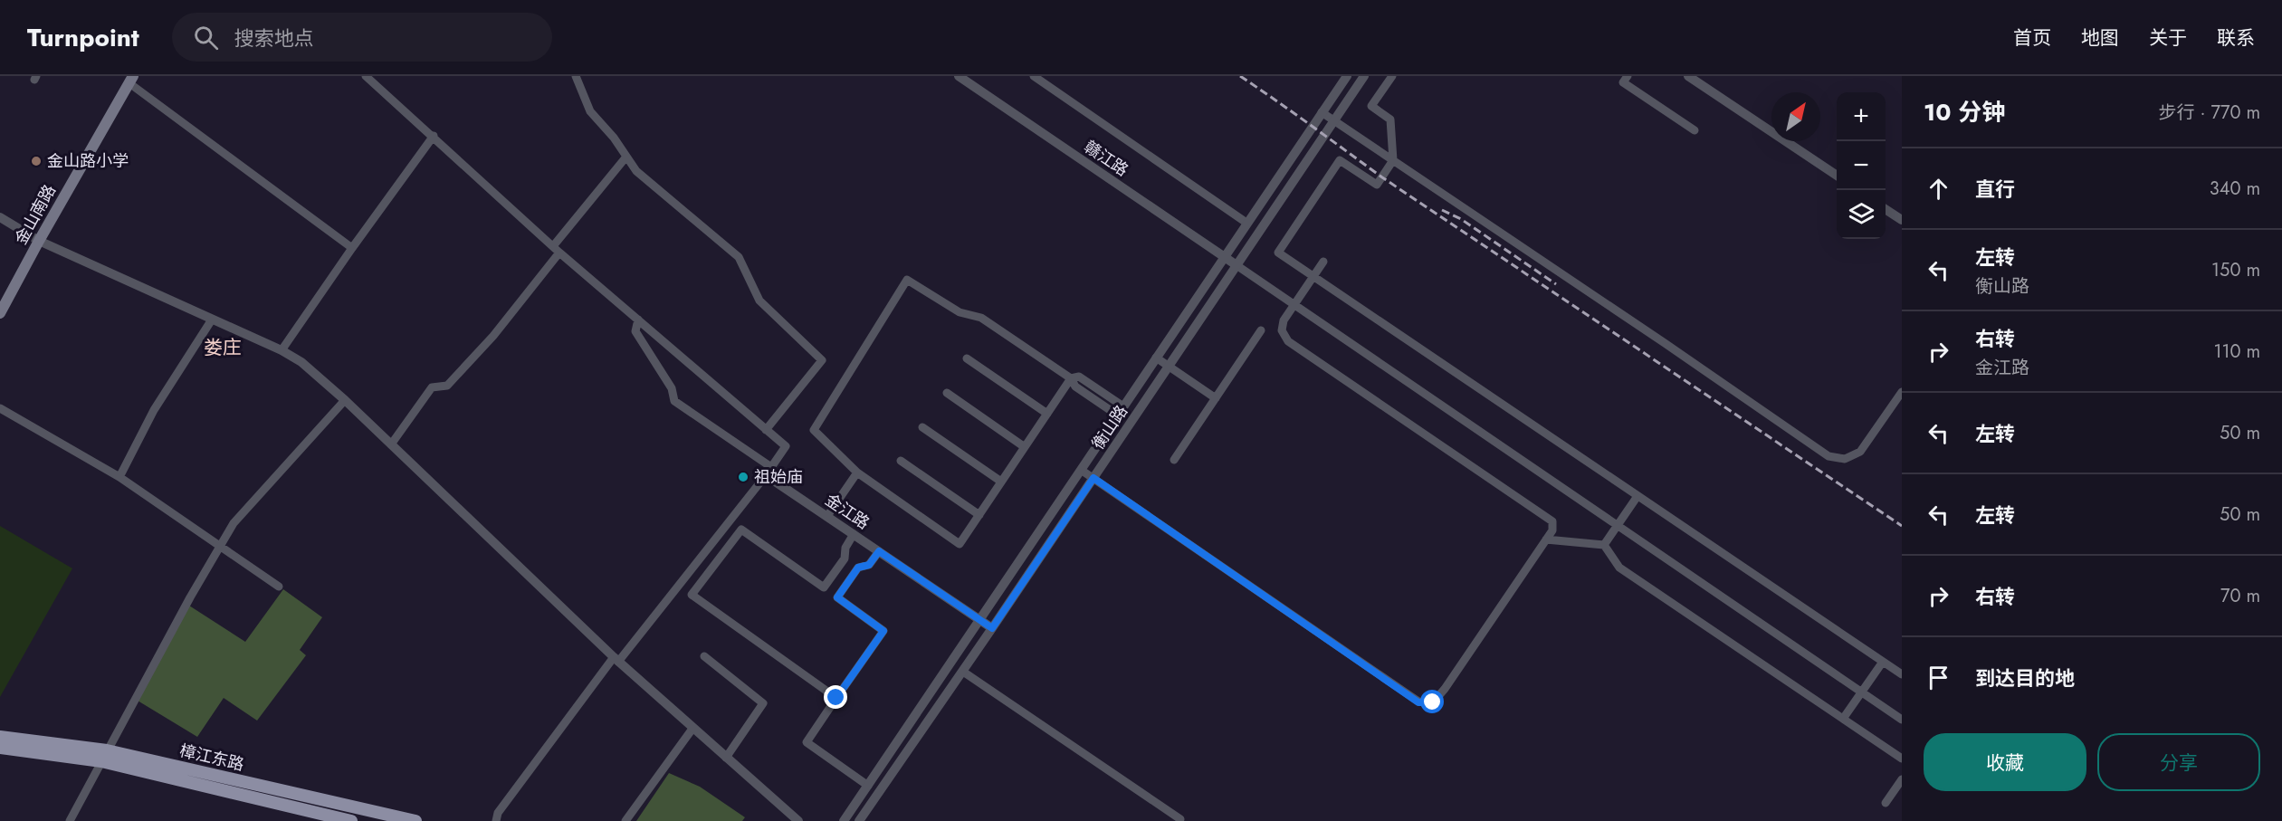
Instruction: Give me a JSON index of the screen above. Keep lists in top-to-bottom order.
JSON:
{
  "streets": {
    "main road": ["金山南路", "樟江东路"],
    "street": ["赣江路", "衡山路", "金江路"]
  },
  "crossings": [
    ["赣江路", "衡山路"],
    ["衡山路", "金江路"]
  ],
  "districts": ["娄庄"],
  "places": ["金山路小学", "祖始庙"],
  "north": "top right",
  "page": {
    "header": "Turnpoint",
    "search": "搜索地点",
    "nav": [
      "首页",
      "地图",
      "关于",
      "联系"
    ],
    "heading": ["10 分钟", "步行 · 770 m"],
    "map_buttons": ["+", "−"],
    "list": [
      ["直行", "340 m"],
      ["左转", "衡山路", "150 m"],
      ["右转", "金江路", "110 m"],
      ["左转", "50 m"],
      ["左转", "50 m"],
      ["右转", "70 m"],
      "到达目的地"
    ],
    "buttons": ["收藏", "分享"]
  }
}
